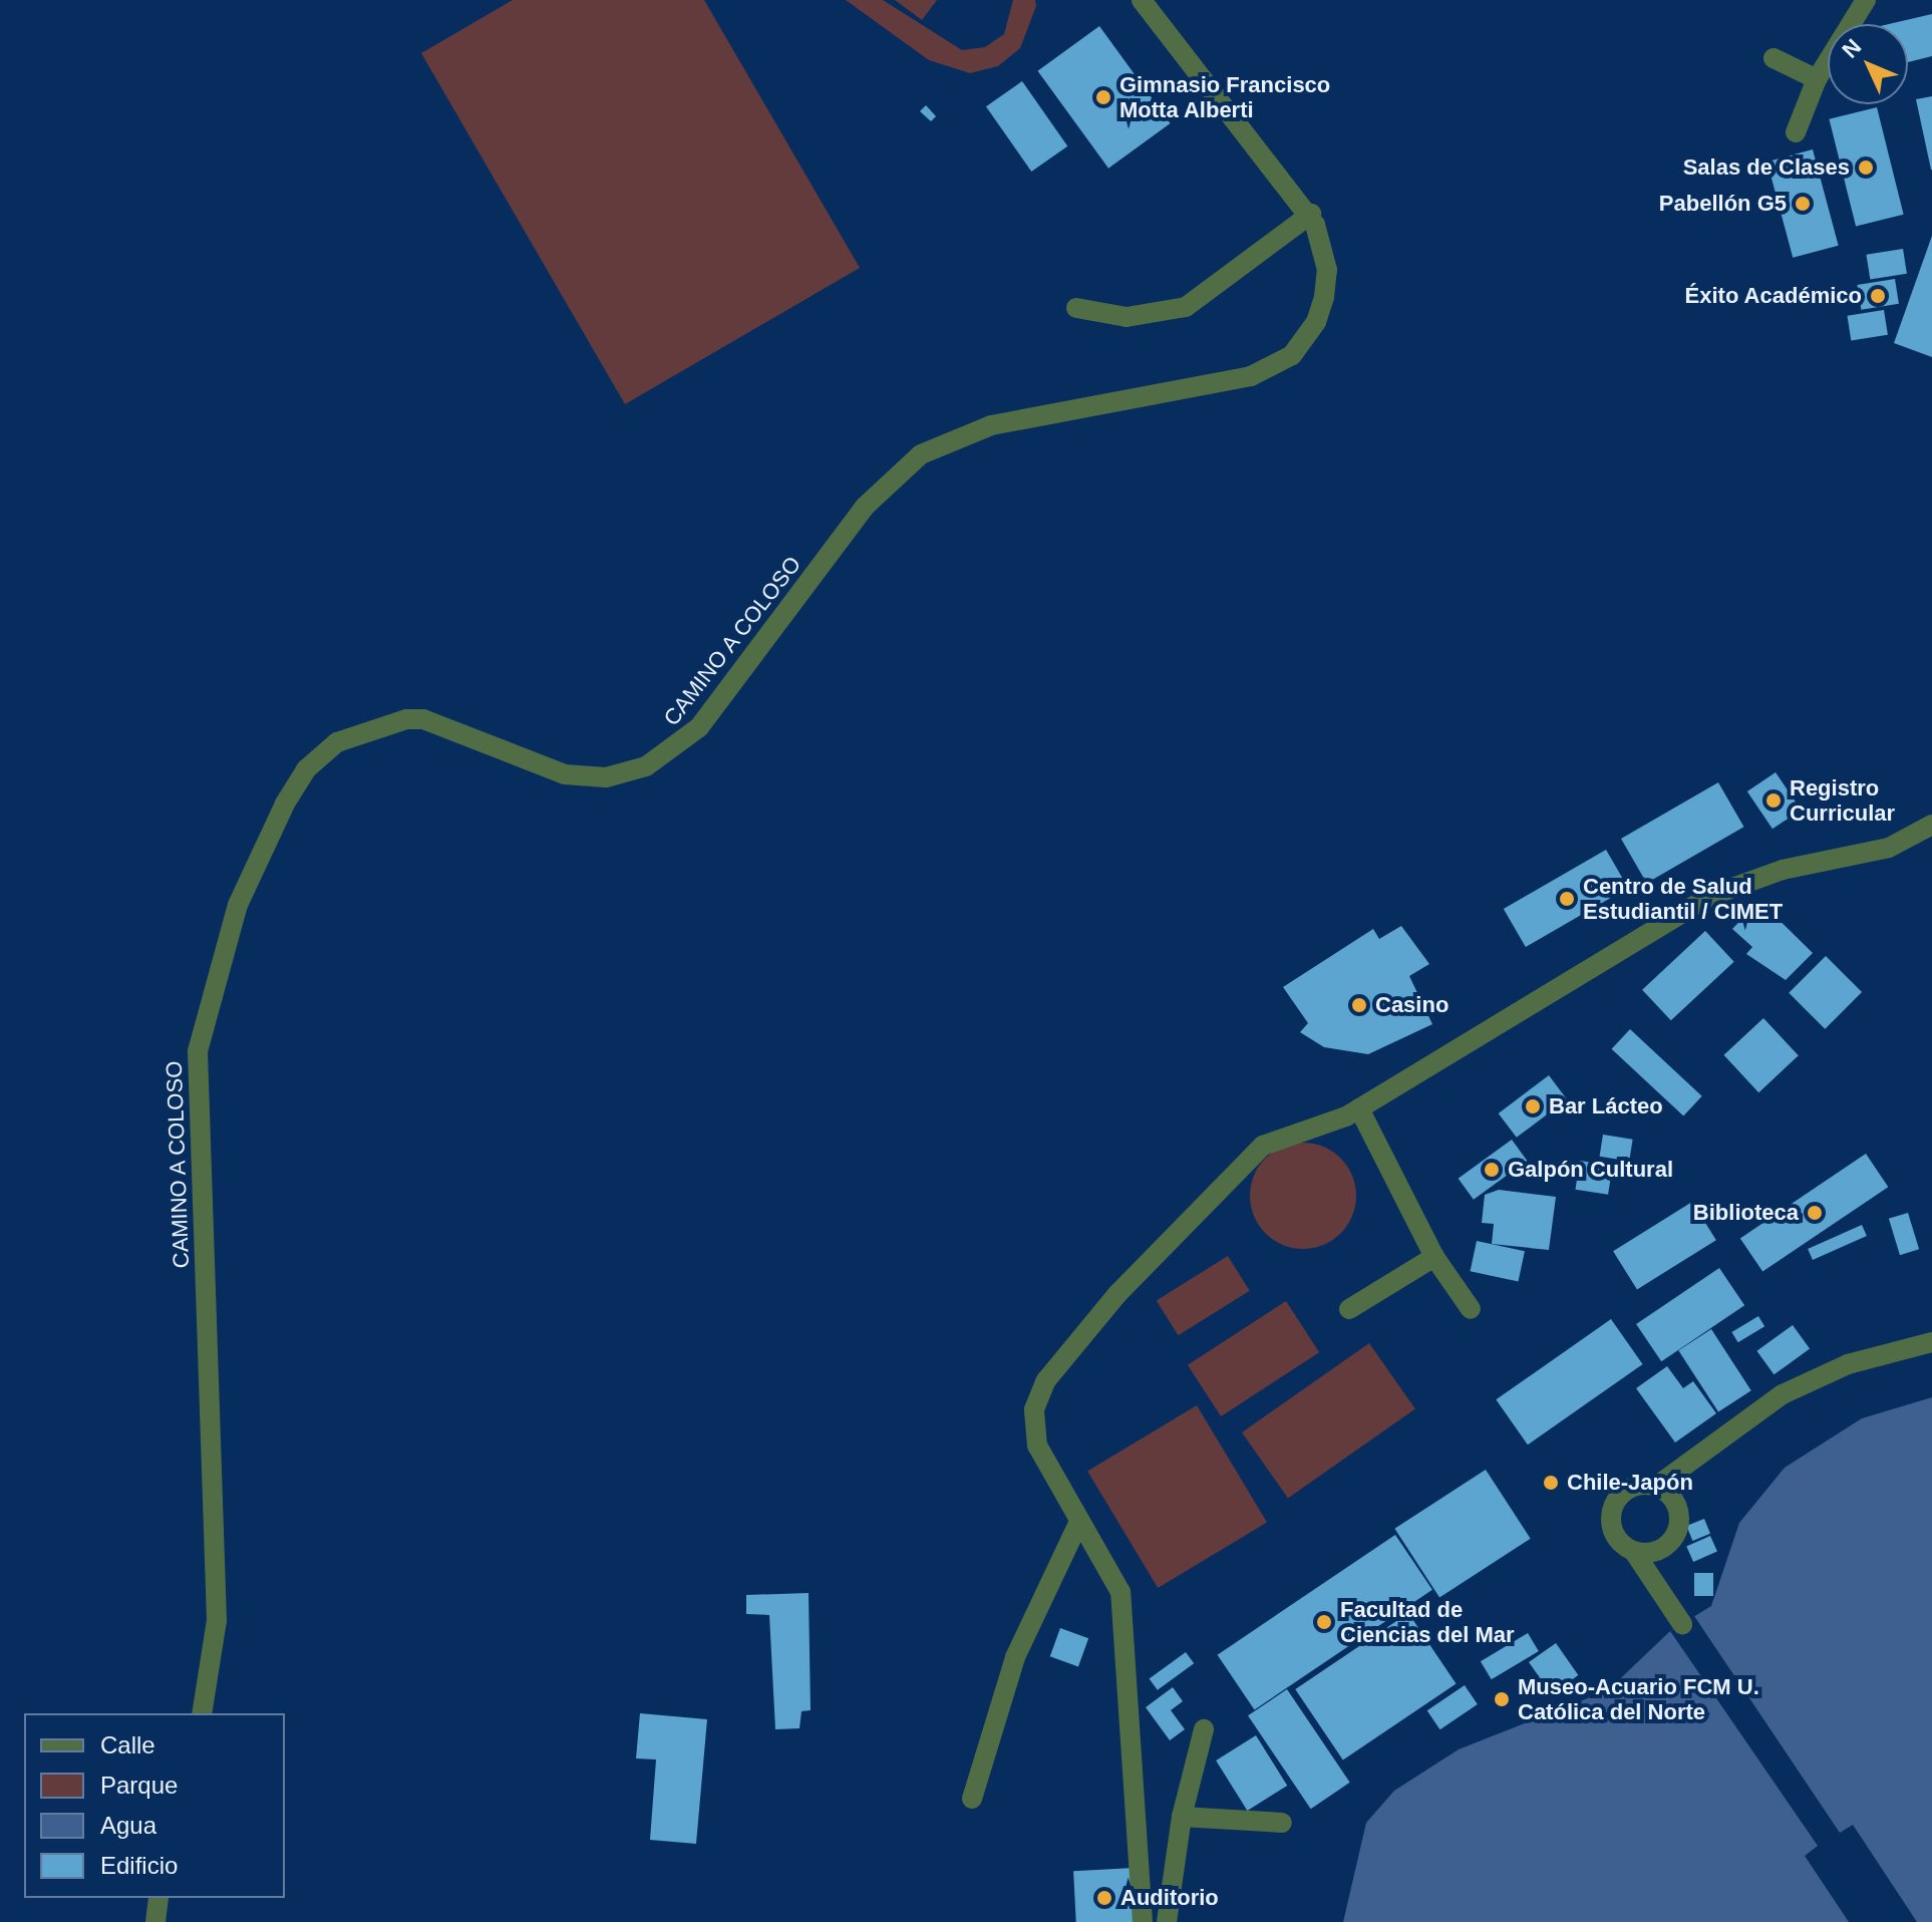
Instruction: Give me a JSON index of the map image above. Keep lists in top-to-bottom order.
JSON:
{
  "streets": {
    "street": ["CAMINO A COLOSO"]
  },
  "places": [
    "Gimnasio Francisco Motta Alberti",
    "Salas de Clases",
    "Pabellón G5",
    "Éxito Académico",
    "Registro Curricular",
    "Centro de Salud Estudiantil / CIMET",
    "Casino",
    "Bar Lácteo",
    "Galpón Cultural",
    "Biblioteca",
    "Chile-Japón",
    "Facultad de Ciencias del Mar",
    "Museo-Acuario FCM U. Católica del Norte",
    "Auditorio"
  ],
  "legend": [
    "Calle",
    "Parque",
    "Agua",
    "Edificio"
  ],
  "north": "top left"
}
